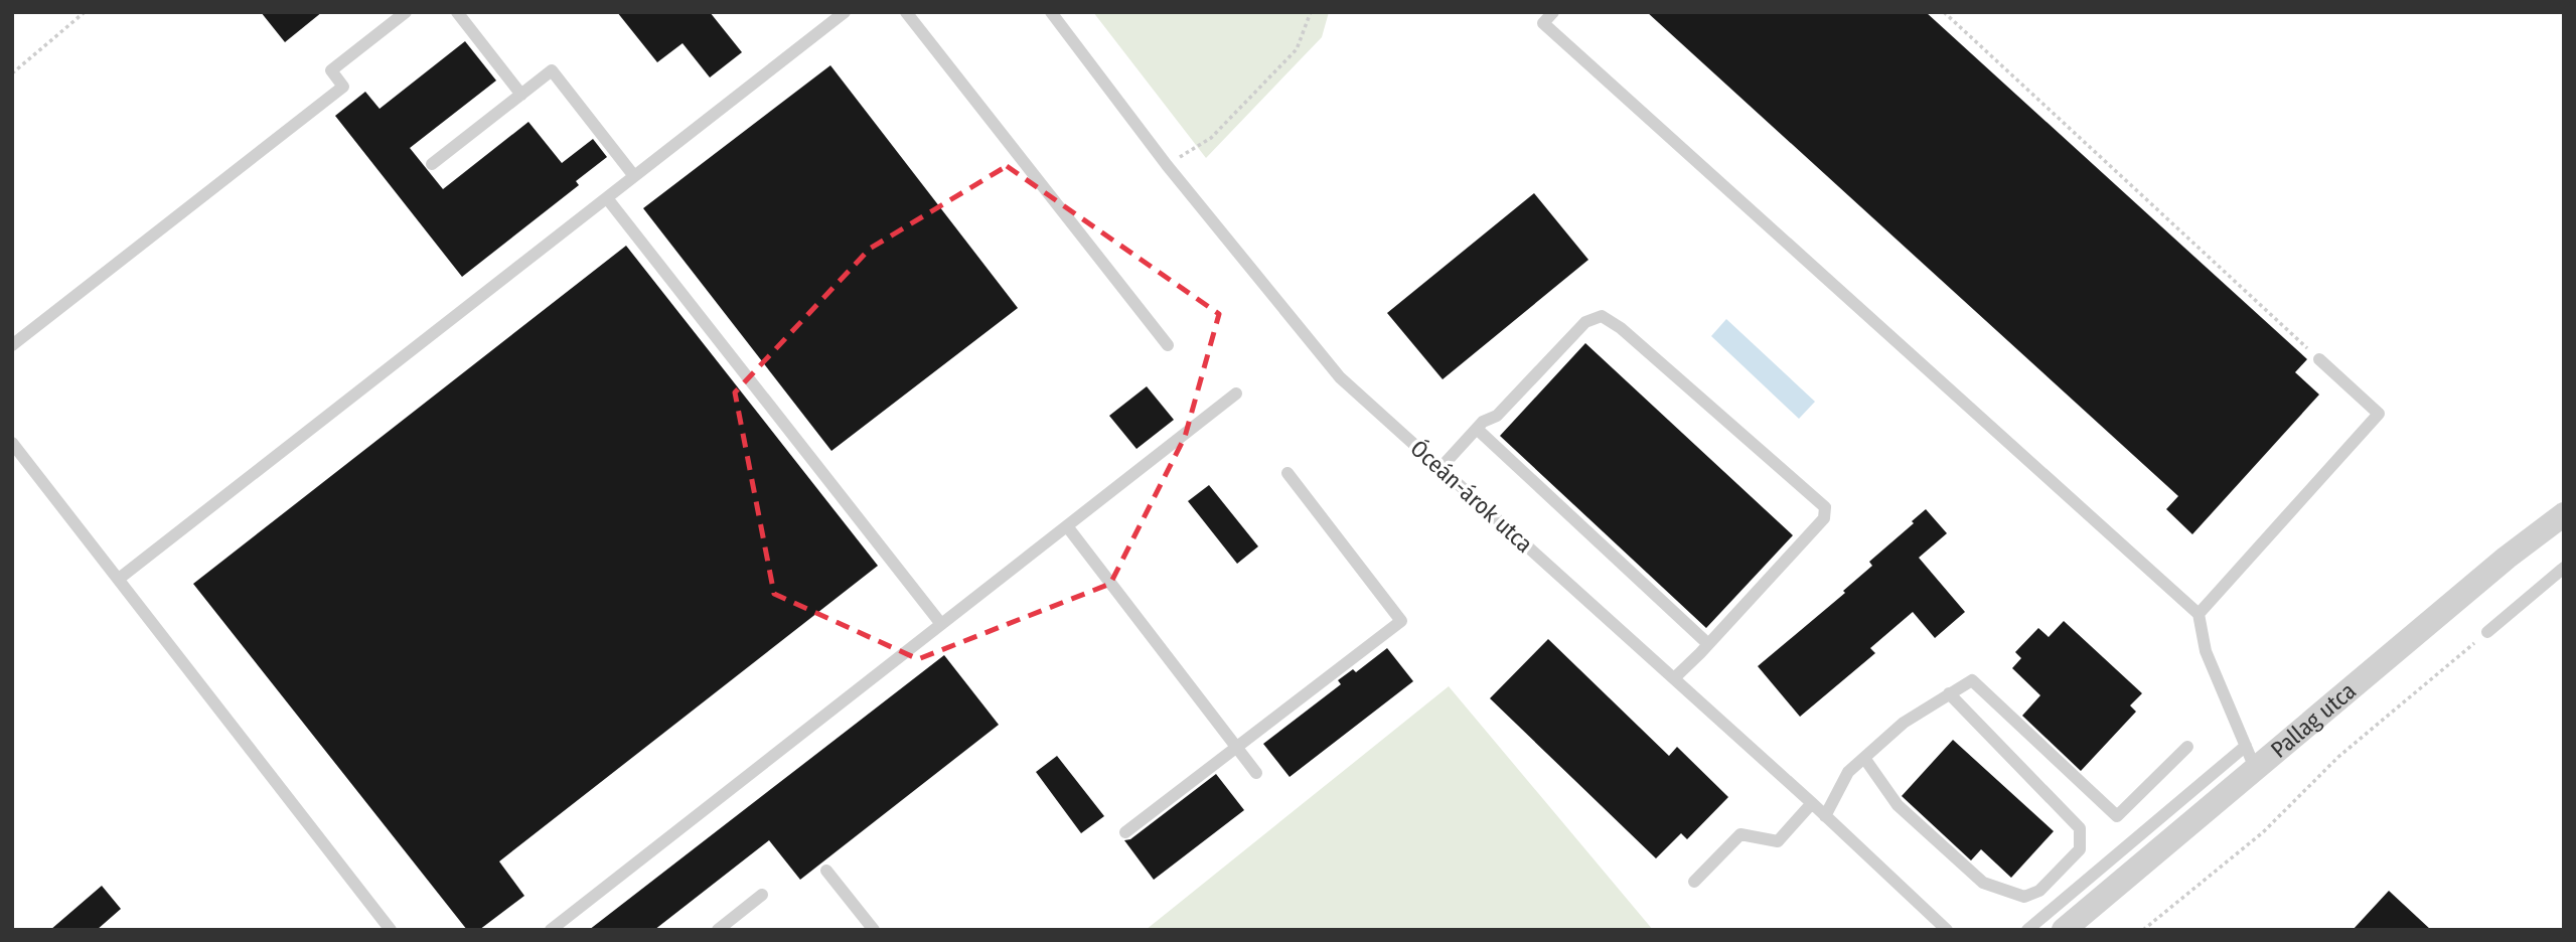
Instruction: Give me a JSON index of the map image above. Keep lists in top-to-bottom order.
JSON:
{
  "streets": {
    "street": ["Pallag utca"],
    "lane": ["Óceán-árok utca"]
  }
}
